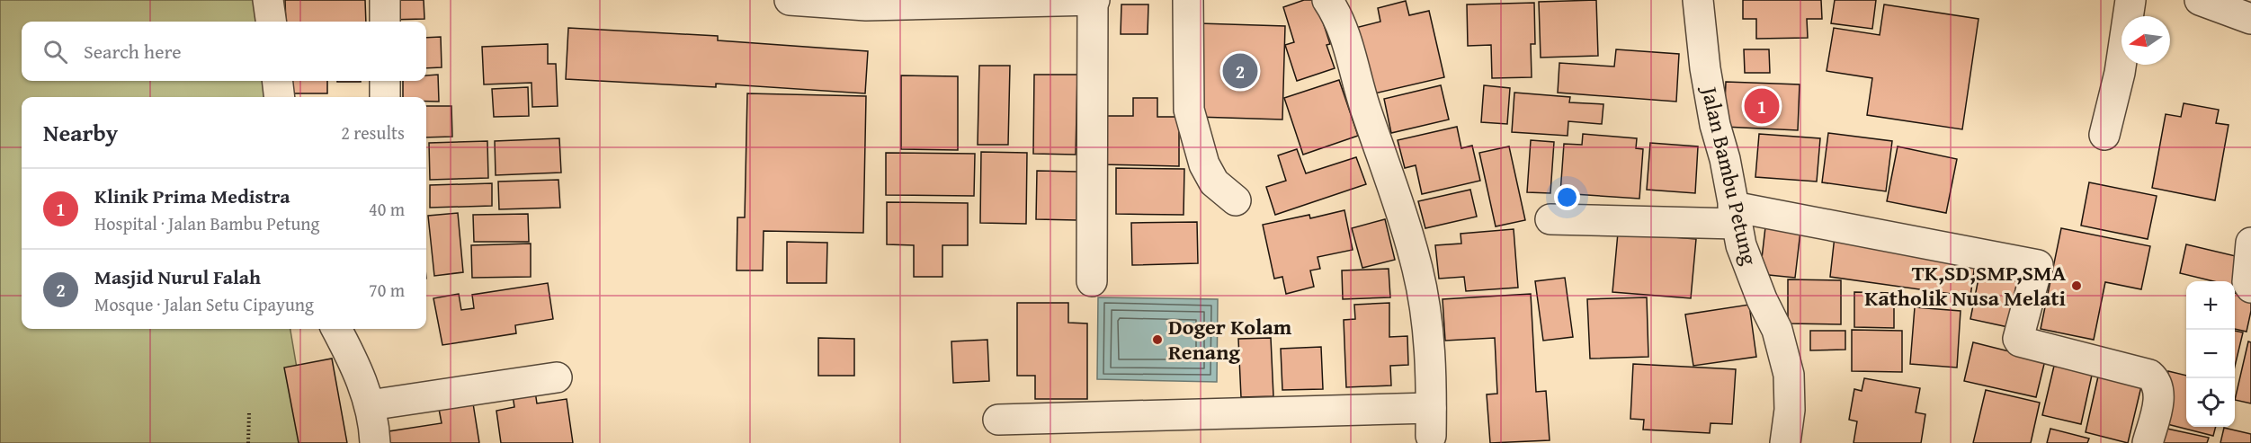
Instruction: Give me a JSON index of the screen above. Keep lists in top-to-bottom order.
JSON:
{
  "streets": {
    "street": ["Jalan Bambu Petung"]
  },
  "places": ["TK,SD,SMP,SMA Katholik Nusa Melati", "Doger Kolam Renang"],
  "north": "left",
  "page": {
    "search": "Search here",
    "pins": ["2", "1"],
    "heading": ["Nearby", "2 results"],
    "list": [
      {
        "mark": "1",
        "name": "Klinik Prima Medistra",
        "note": "Hospital · Jalan Bambu Petung",
        "value": "40 m"
      },
      {
        "mark": "2",
        "name": "Masjid Nurul Falah",
        "note": "Mosque · Jalan Setu Cipayung",
        "value": "70 m"
      }
    ],
    "map_buttons": ["+", "−"]
  }
}
